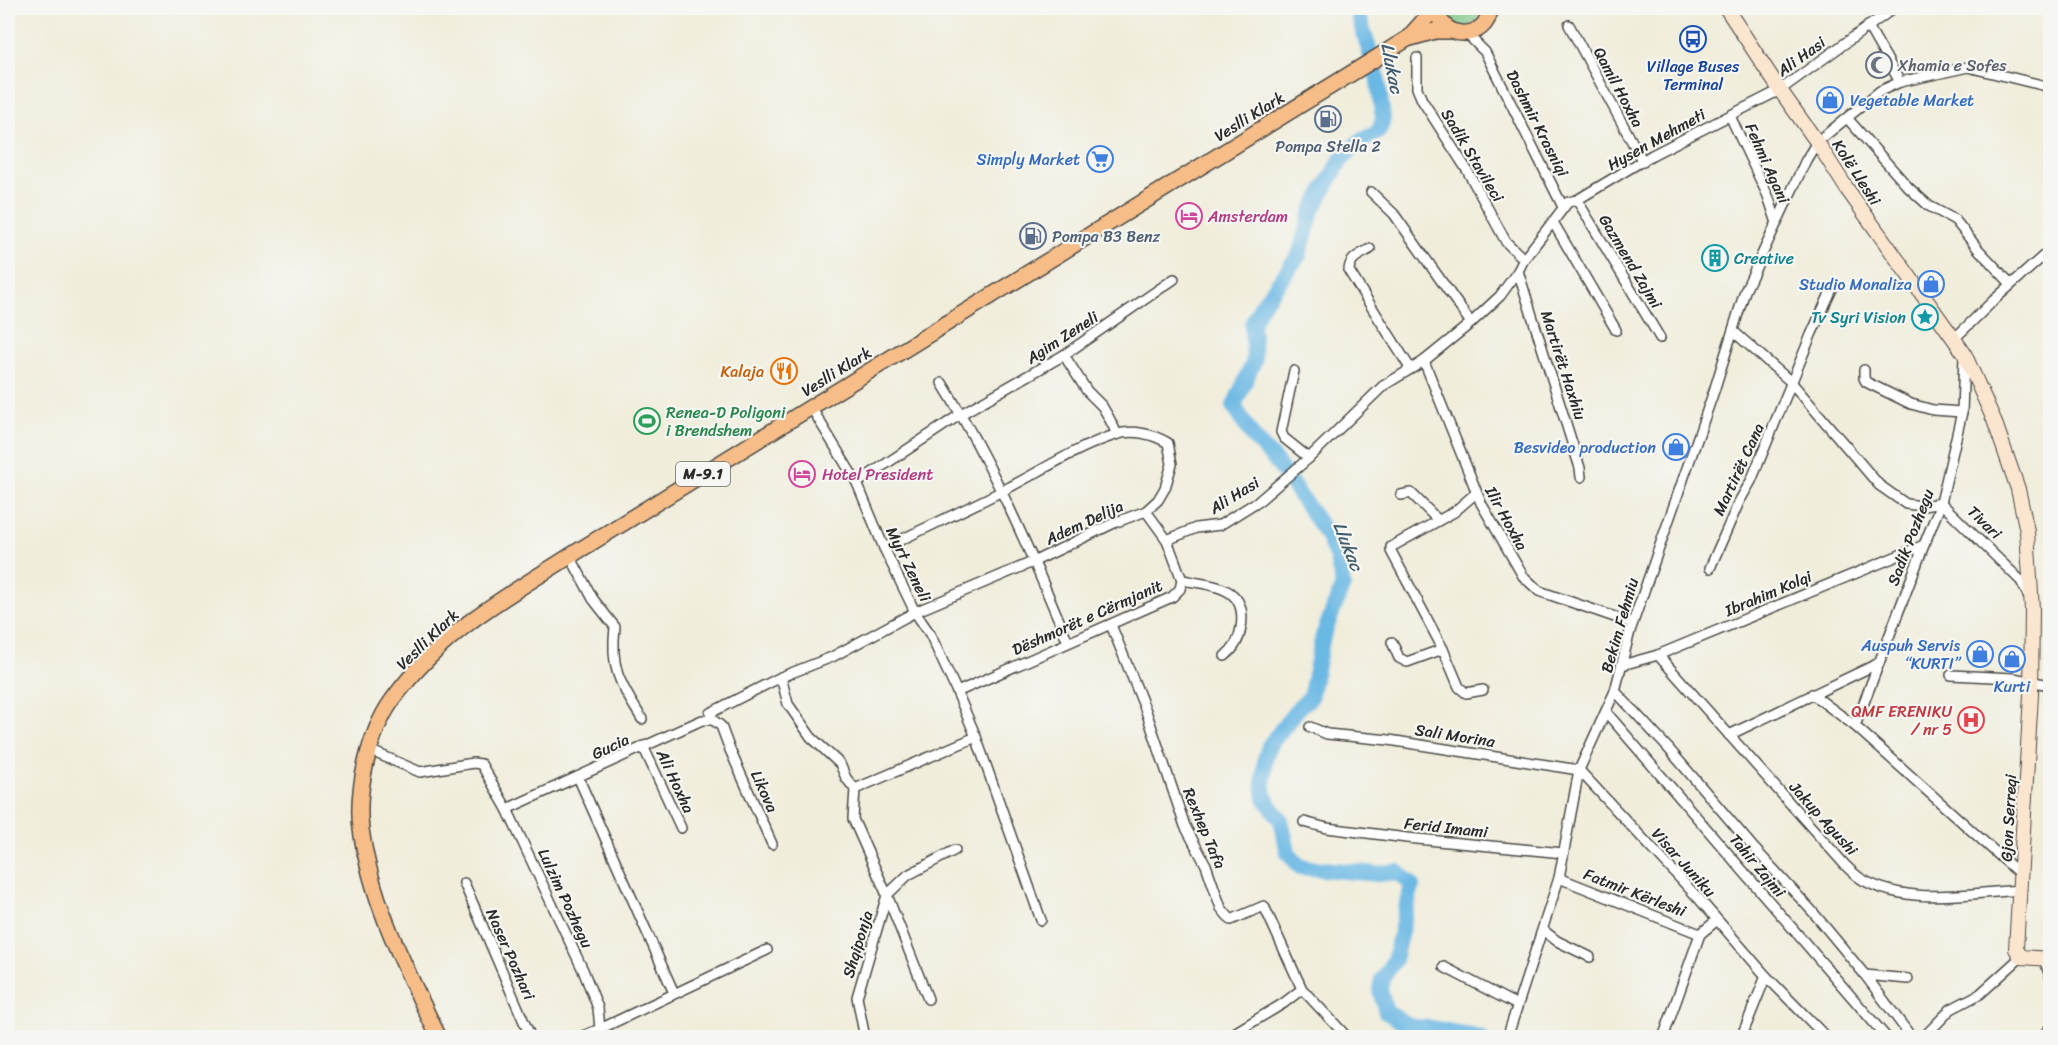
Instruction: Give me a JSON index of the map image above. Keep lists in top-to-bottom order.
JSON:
{
  "streets": {
    "main road": ["Veslli Klark", "M-9.1"],
    "street": [
      "Ali Hasi",
      "Qamil Hoxha",
      "Dashmir Krasniqi",
      "Hysen Mehmeti",
      "Sadik Stavileci",
      "Fehmi Agani",
      "Kolë Lleshi",
      "Gazmend Zajmi",
      "Agim Zeneli",
      "Martirët Haxhiu",
      "Martirët Cana",
      "Ilir Hoxha",
      "Adem Delija",
      "Tivari",
      "Sadik Pozhegu",
      "Myrt Zeneli",
      "Ibrahim Kolqi",
      "Dëshmorët e Cërmjanit",
      "Bekim Fehmiu",
      "Sali Morina",
      "Gucia",
      "Ali Hoxha",
      "Likova",
      "Jakup Agushi",
      "Gjon Serreqi",
      "Ferid Imami",
      "Rexhep Tafa",
      "Visar Juniku",
      "Tahir Zajmi",
      "Fatmir Kërleshi",
      "Lulzim Pozhegu",
      "Shqiponja",
      "Naser Pozhari"
    ]
  },
  "crossings": [
    ["Ali Hasi", "Hysen Mehmeti"],
    ["Ali Hasi", "Kolë Lleshi"],
    ["Ali Hasi", "Dëshmorët e Cërmjanit"],
    ["Qamil Hoxha", "Hysen Mehmeti"],
    ["Veslli Klark", "M-9.1"],
    ["Veslli Klark", "Myrt Zeneli"],
    ["Veslli Klark", "Lulzim Pozhegu"],
    ["Dashmir Krasniqi", "Hysen Mehmeti"],
    ["Dashmir Krasniqi", "M-9.1"],
    ["Hysen Mehmeti", "Sadik Stavileci"],
    ["Hysen Mehmeti", "Fehmi Agani"],
    ["Hysen Mehmeti", "Kolë Lleshi"],
    ["Hysen Mehmeti", "Gazmend Zajmi"],
    ["Hysen Mehmeti", "Martirët Haxhiu"],
    ["Hysen Mehmeti", "Ilir Hoxha"],
    ["Fehmi Agani", "Kolë Lleshi"],
    ["Fehmi Agani", "Bekim Fehmiu"],
    ["Kolë Lleshi", "Tivari"],
    ["Kolë Lleshi", "Sadik Pozhegu"],
    ["Agim Zeneli", "Myrt Zeneli"],
    ["Ilir Hoxha", "Bekim Fehmiu"],
    ["Adem Delija", "Myrt Zeneli"],
    ["Adem Delija", "Dëshmorët e Cërmjanit"],
    ["Adem Delija", "Gucia"],
    ["Adem Delija", "Likova"],
    ["Tivari", "Sadik Pozhegu"],
    ["Tivari", "Gjon Serreqi"],
    ["Sadik Pozhegu", "Ibrahim Kolqi"],
    ["Myrt Zeneli", "Dëshmorët e Cërmjanit"],
    ["Ibrahim Kolqi", "Bekim Fehmiu"],
    ["Ibrahim Kolqi", "Jakup Agushi"],
    ["Dëshmorët e Cërmjanit", "Rexhep Tafa"],
    ["Bekim Fehmiu", "Sali Morina"],
    ["Bekim Fehmiu", "Ferid Imami"],
    ["Bekim Fehmiu", "Visar Juniku"],
    ["Bekim Fehmiu", "Tahir Zajmi"],
    ["Bekim Fehmiu", "Fatmir Kërleshi"],
    ["Sali Morina", "Visar Juniku"],
    ["Gucia", "Ali Hoxha"],
    ["Gucia", "Likova"],
    ["Gucia", "Lulzim Pozhegu"],
    ["Jakup Agushi", "Gjon Serreqi"],
    ["Visar Juniku", "Fatmir Kërleshi"]
  ],
  "water": ["Llukac"],
  "places": {
    "bus stop": ["Village Buses Terminal"],
    "mosque": ["Xhamia e Sofes"],
    "shop": [
      "Vegetable Market",
      "Studio Monaliza",
      "Besvideo production",
      "Auspuh Servis “KURTI”",
      "Kurti"
    ],
    "fuel station": ["Pompa Stella 2", "Pompa B3 Benz"],
    "supermarket": ["Simply Market"],
    "hotel": ["Amsterdam", "Hotel President"],
    "building": ["Creative"],
    "place": ["Tv Syri Vision"],
    "restaurant": ["Kalaja"],
    "sports": ["Renea-D Poligoni i Brendshem"],
    "hospital": ["QMF ERENIKU / nr 5"]
  }
}
